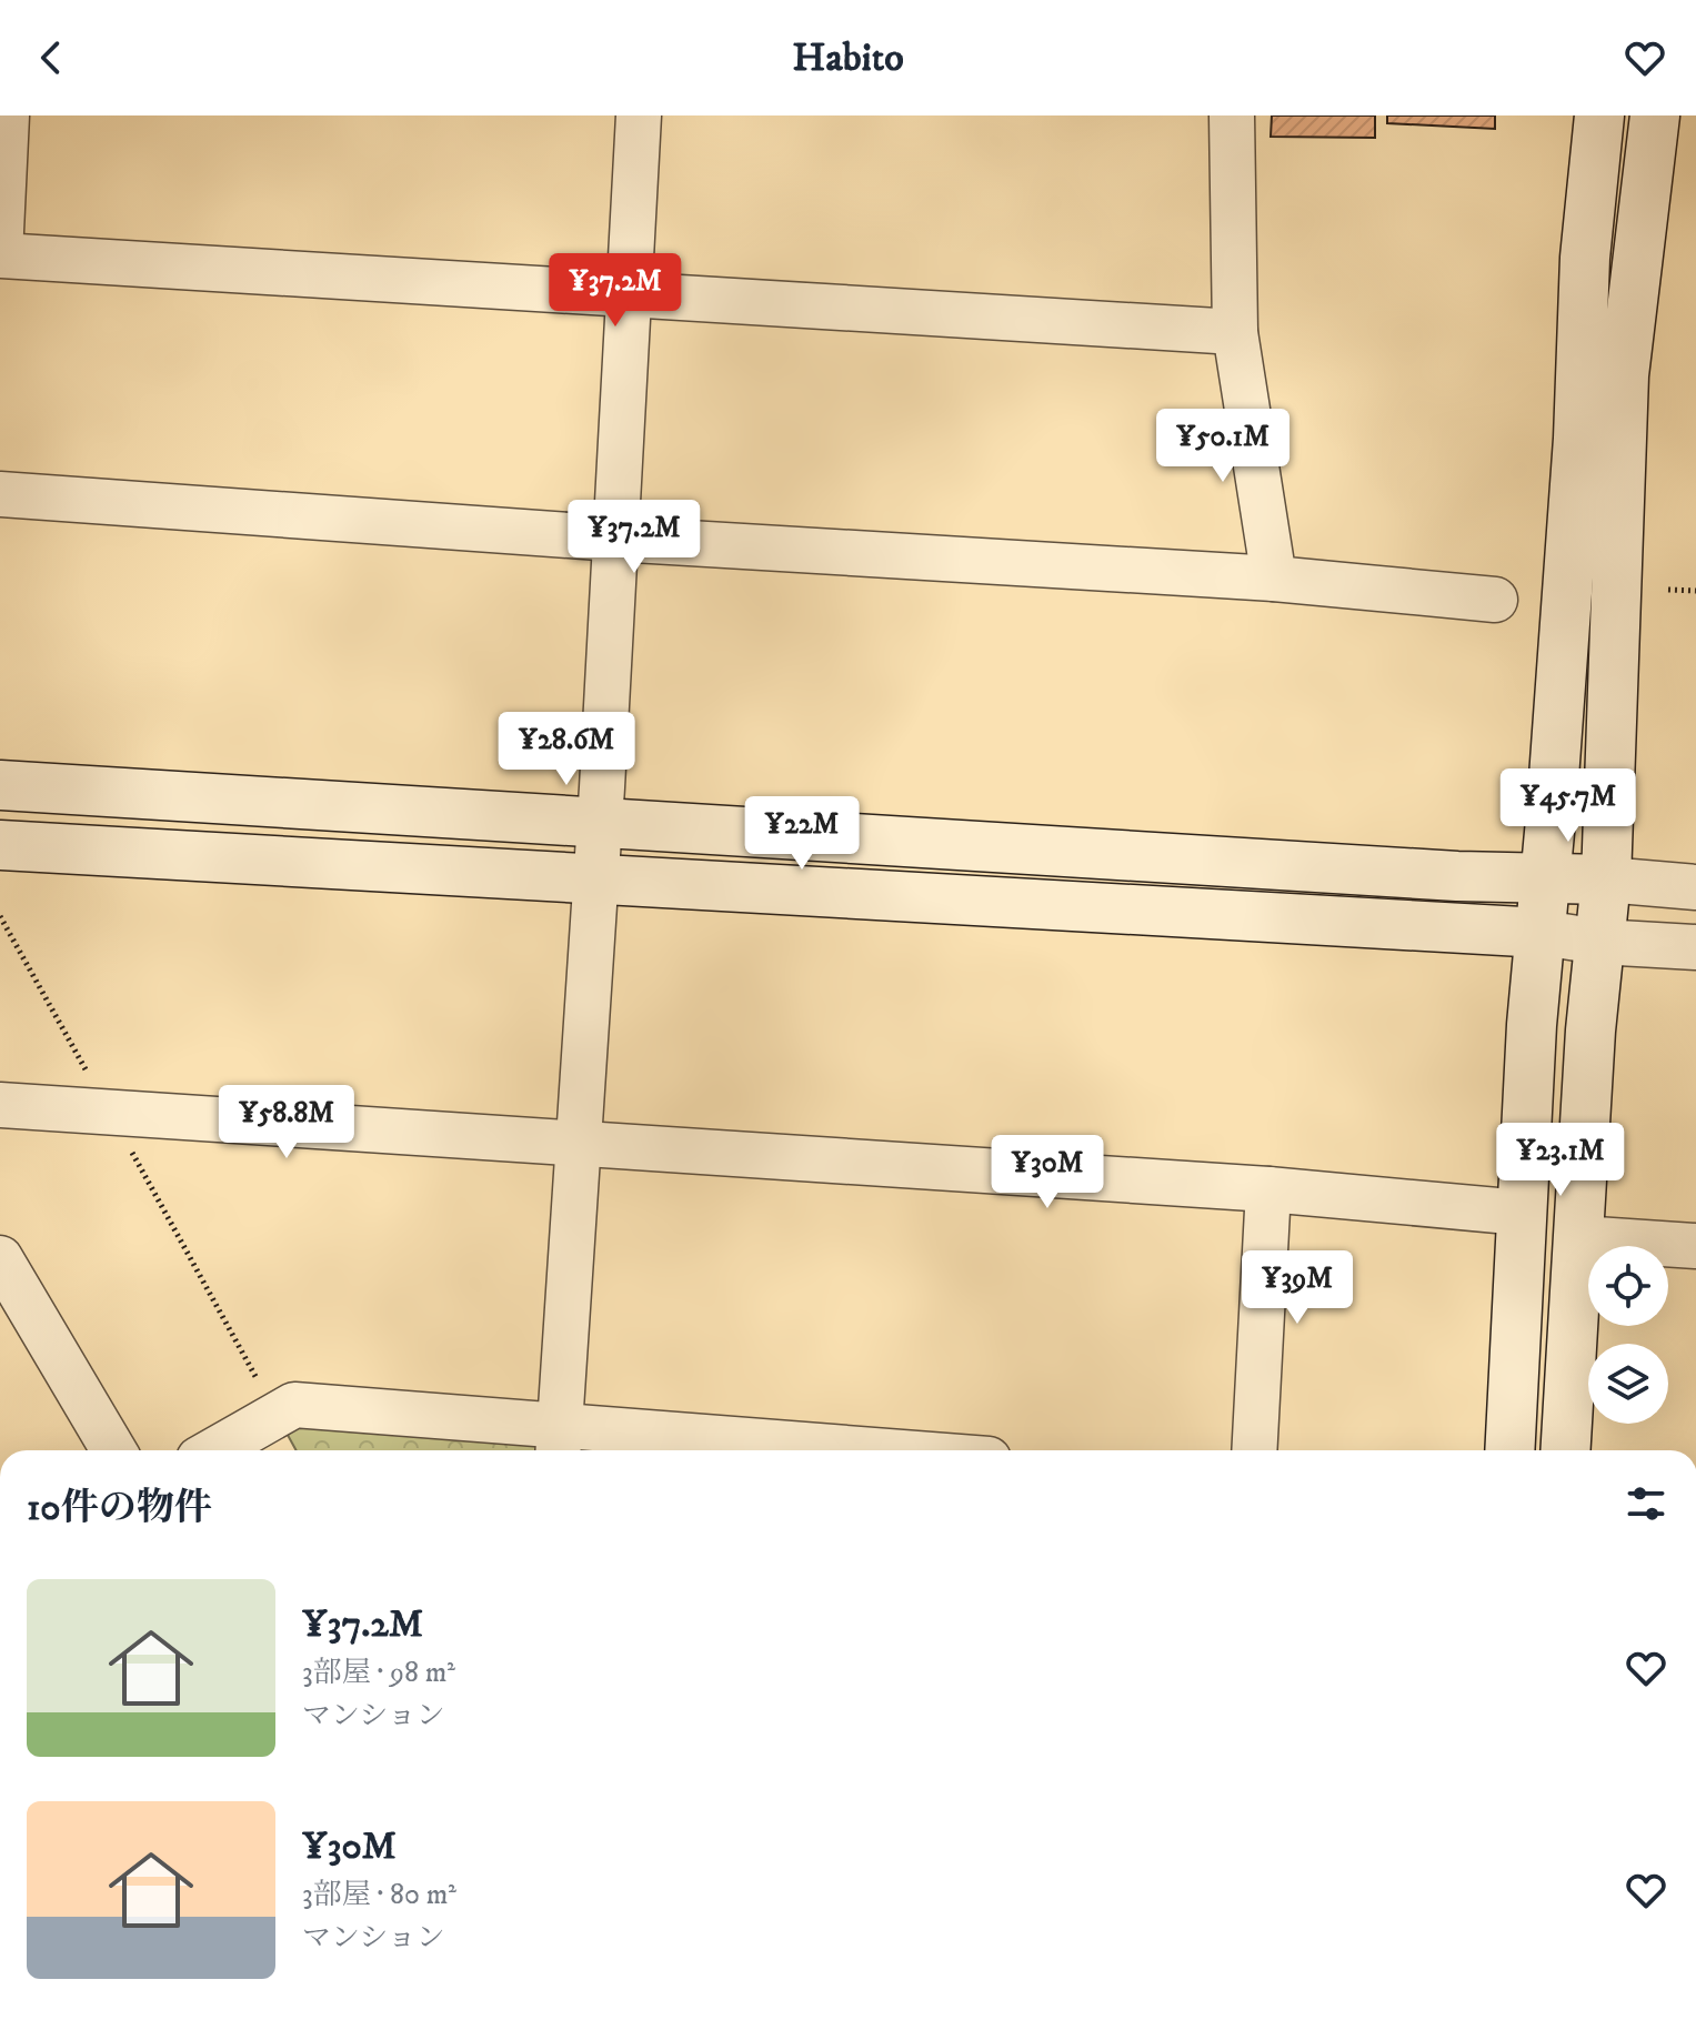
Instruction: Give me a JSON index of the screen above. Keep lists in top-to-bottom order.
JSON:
{
  "page": {
    "header": "Habito",
    "price": [
      "¥37.2M",
      "¥50.1M",
      "¥37.2M",
      "¥28.6M",
      "¥45.7M",
      "¥22M",
      "¥58.8M",
      "¥23.1M",
      "¥30M",
      "¥39M"
    ],
    "heading": "10件の物件",
    "list": [
      {
        "name": "¥37.2M",
        "note": "3部屋 · 98 m² · マンション"
      },
      {
        "name": "¥30M",
        "note": "3部屋 · 80 m² · マンション"
      }
    ]
  }
}
